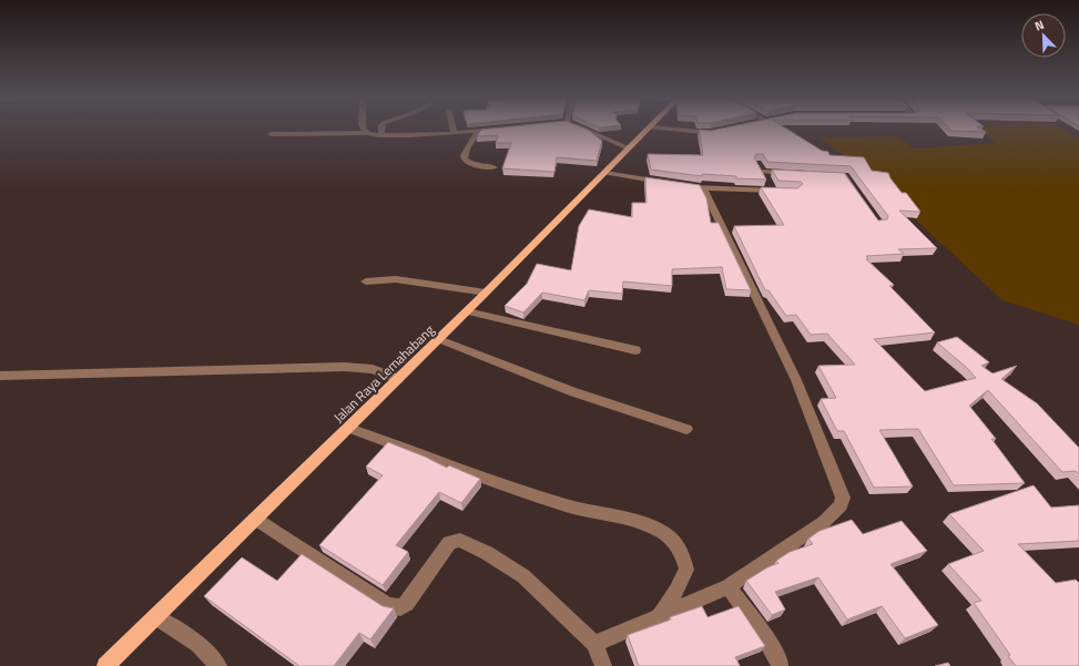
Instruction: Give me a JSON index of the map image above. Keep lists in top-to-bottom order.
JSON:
{
  "streets": {
    "main road": ["Jalan Raya Lemahabang"]
  },
  "north": "top left"
}
